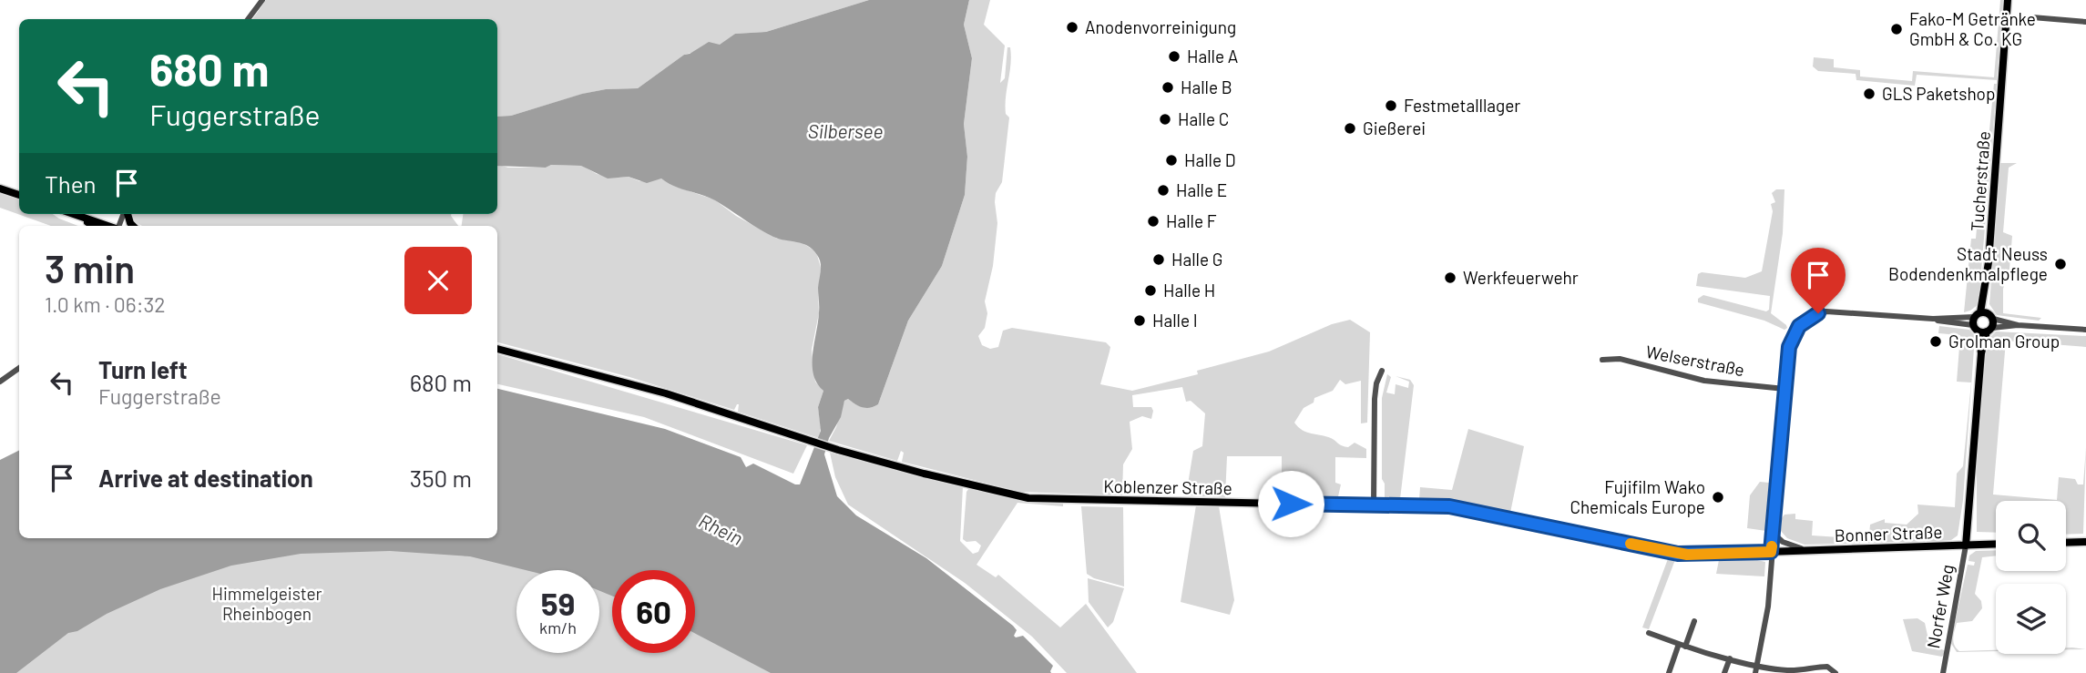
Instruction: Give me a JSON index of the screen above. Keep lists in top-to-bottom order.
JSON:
{
  "streets": {
    "main road": ["Tucherstraße", "Koblenzer Straße", "Bonner Straße"],
    "street": ["Welserstraße", "Norfer Weg"]
  },
  "crossings": [
    ["Tucherstraße", "Bonner Straße"],
    ["Tucherstraße", "Norfer Weg"],
    ["Koblenzer Straße", "Bonner Straße"],
    ["Bonner Straße", "Norfer Weg"]
  ],
  "water": ["Silbersee", "Rhein"],
  "parks": ["Himmelgeister Rheinbogen"],
  "places": [
    "Anodenvorreinigung",
    "Fako-M Getränke GmbH & Co. KG",
    "Halle A",
    "Halle B",
    "GLS Paketshop",
    "Festmetalllager",
    "Halle C",
    "Gießerei",
    "Halle D",
    "Halle E",
    "Halle F",
    "Halle G",
    "Stadt Neuss Bodendenkmalpflege",
    "Werkfeuerwehr",
    "Halle H",
    "Halle I",
    "Grolman Group",
    "Fujifilm Wako Chemicals Europe"
  ],
  "page": {
    "turn": ["680 m", "Fuggerstraße"],
    "then": "Then",
    "heading": ["3 min", "1.0 km · 06:32"],
    "list": [
      {
        "name": "Turn left",
        "note": "Fuggerstraße",
        "value": "680 m"
      },
      {
        "name": "Arrive at destination",
        "value": "350 m"
      }
    ],
    "speed": "59 km/h",
    "limit": "60"
  }
}
